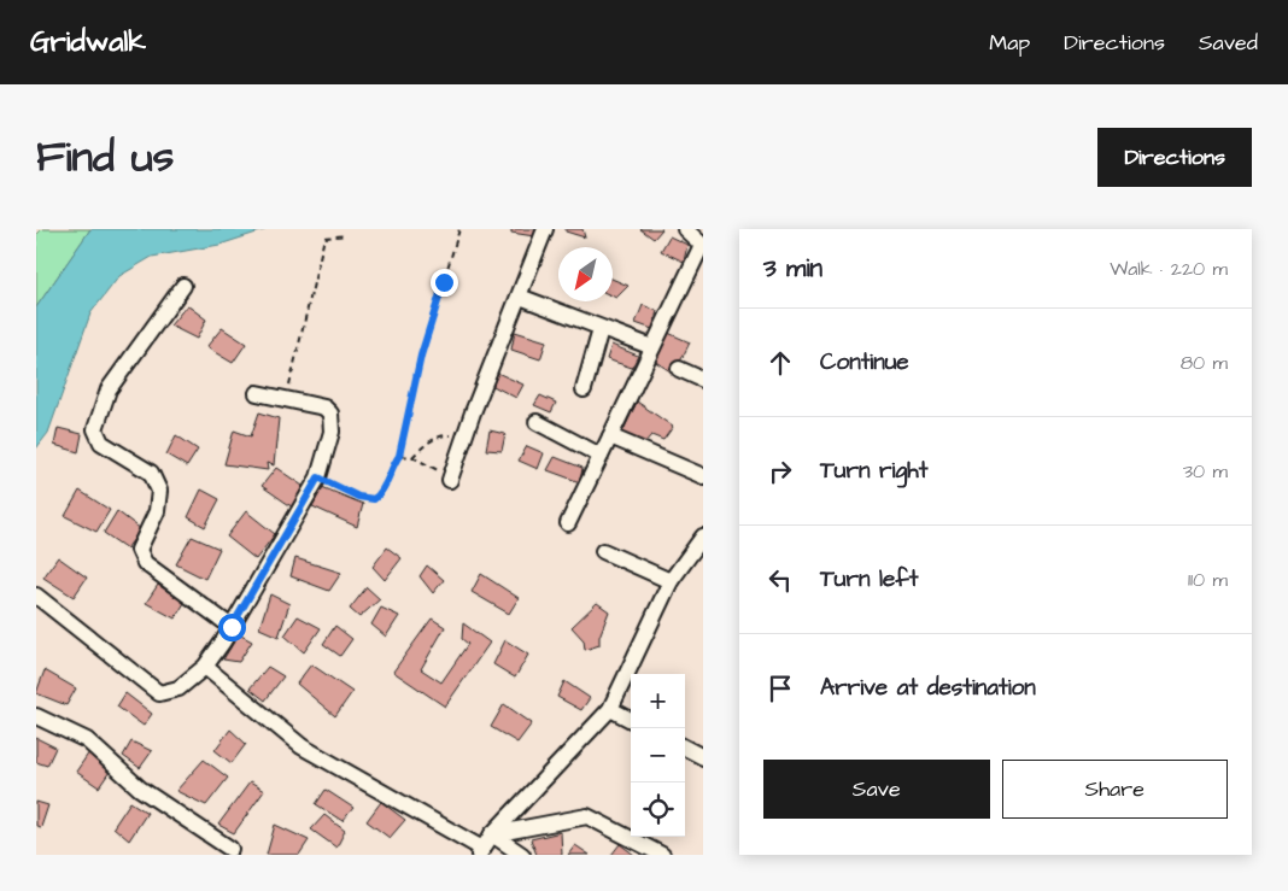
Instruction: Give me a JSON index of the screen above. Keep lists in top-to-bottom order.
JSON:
{
  "north": "bottom left",
  "page": {
    "header": "Gridwalk",
    "nav": ["Map", "Directions", "Saved"],
    "title": "Find us",
    "buttons": [
      "Directions",
      ["Save", "Share"]
    ],
    "heading": ["3 min", "Walk · 220 m"],
    "list": [
      ["Continue", "80 m"],
      ["Turn right", "30 m"],
      ["Turn left", "110 m"],
      "Arrive at destination"
    ],
    "map_buttons": ["+", "−"]
  }
}
